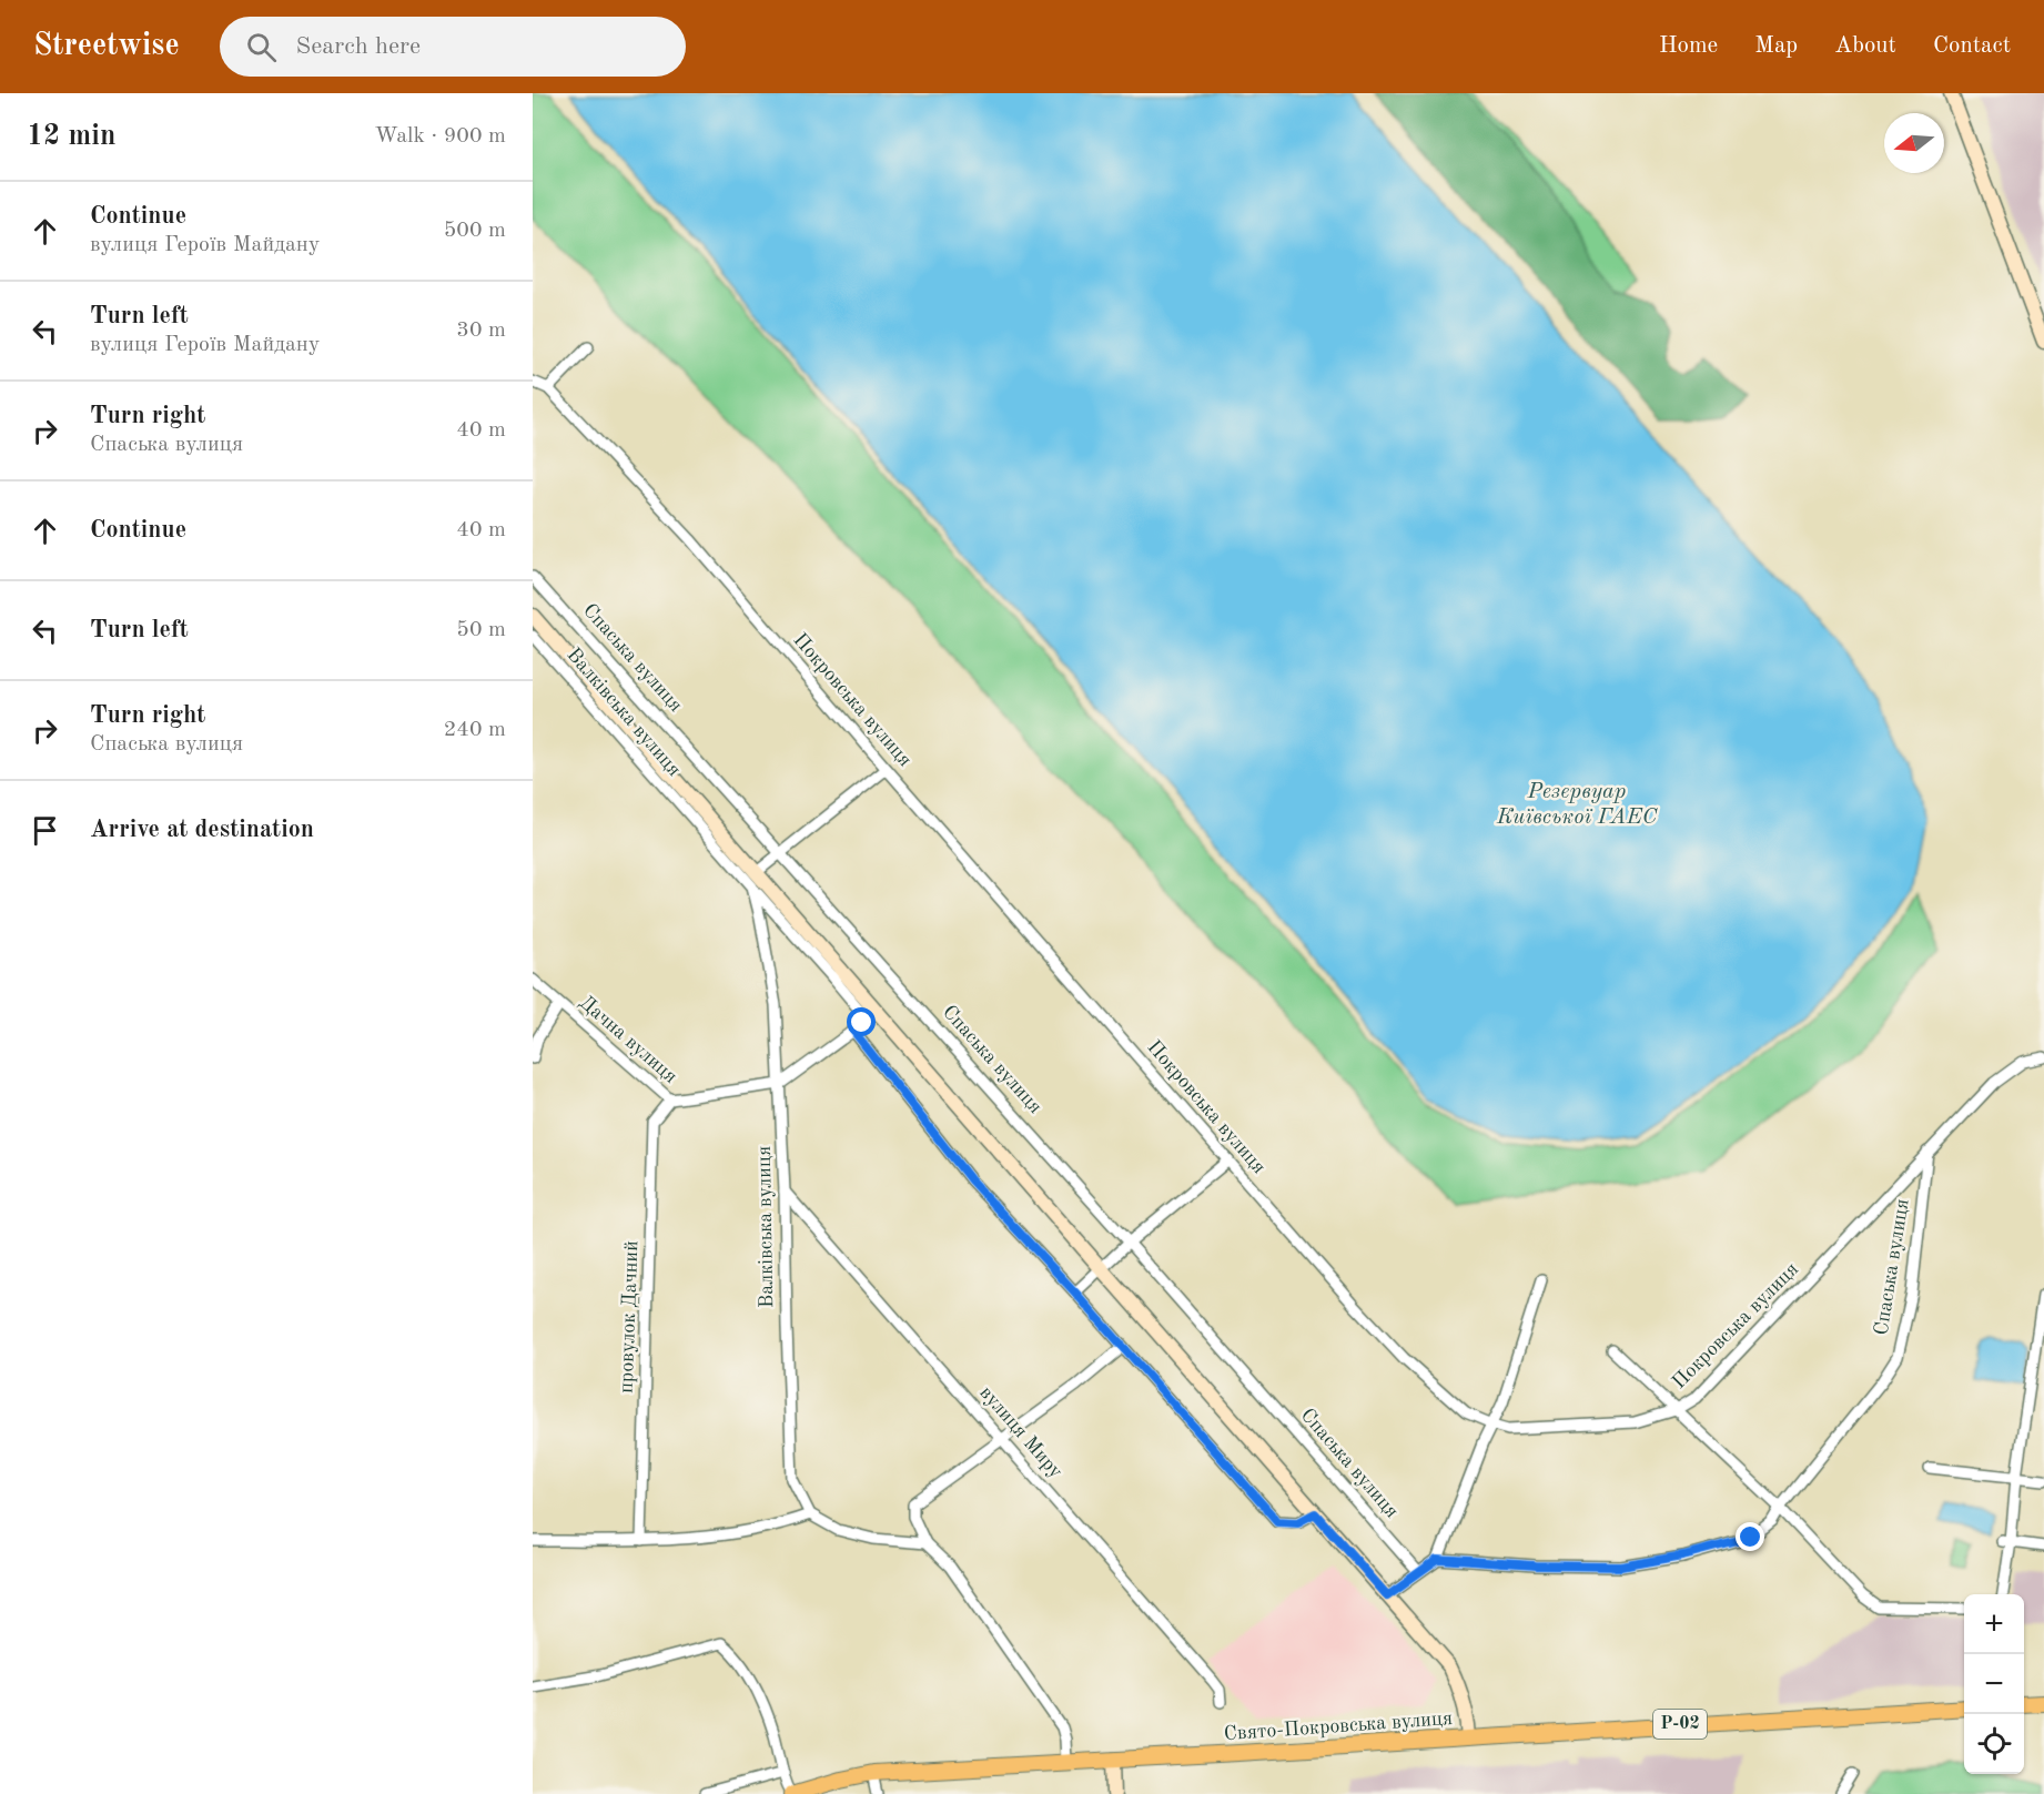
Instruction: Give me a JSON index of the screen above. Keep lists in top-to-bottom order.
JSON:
{
  "streets": {
    "main road": ["Р-02", "Свято-Покровська вулиця"],
    "street": [
      "Спаська вулиця",
      "Покровська вулиця",
      "Валківська вулиця",
      "Дачна вулиця",
      "провулок Дачний",
      "вулиця Миру"
    ]
  },
  "crossings": [
    ["Спаська вулиця", "Покровська вулиця"],
    ["Валківська вулиця", "Дачна вулиця"],
    ["Валківська вулиця", "вулиця Миру"],
    ["Дачна вулиця", "провулок Дачний"]
  ],
  "water": ["Резервуар Київської ГАЕС"],
  "north": "left",
  "page": {
    "header": "Streetwise",
    "search": "Search here",
    "nav": [
      "Home",
      "Map",
      "About",
      "Contact"
    ],
    "heading": ["12 min", "Walk · 900 m"],
    "list": [
      ["Continue", "вулиця Героїв Майдану", "500 m"],
      ["Turn left", "вулиця Героїв Майдану", "30 m"],
      ["Turn right", "Спаська вулиця", "40 m"],
      ["Continue", "40 m"],
      ["Turn left", "50 m"],
      ["Turn right", "Спаська вулиця", "240 m"],
      "Arrive at destination"
    ],
    "map_buttons": ["+", "−"]
  }
}
